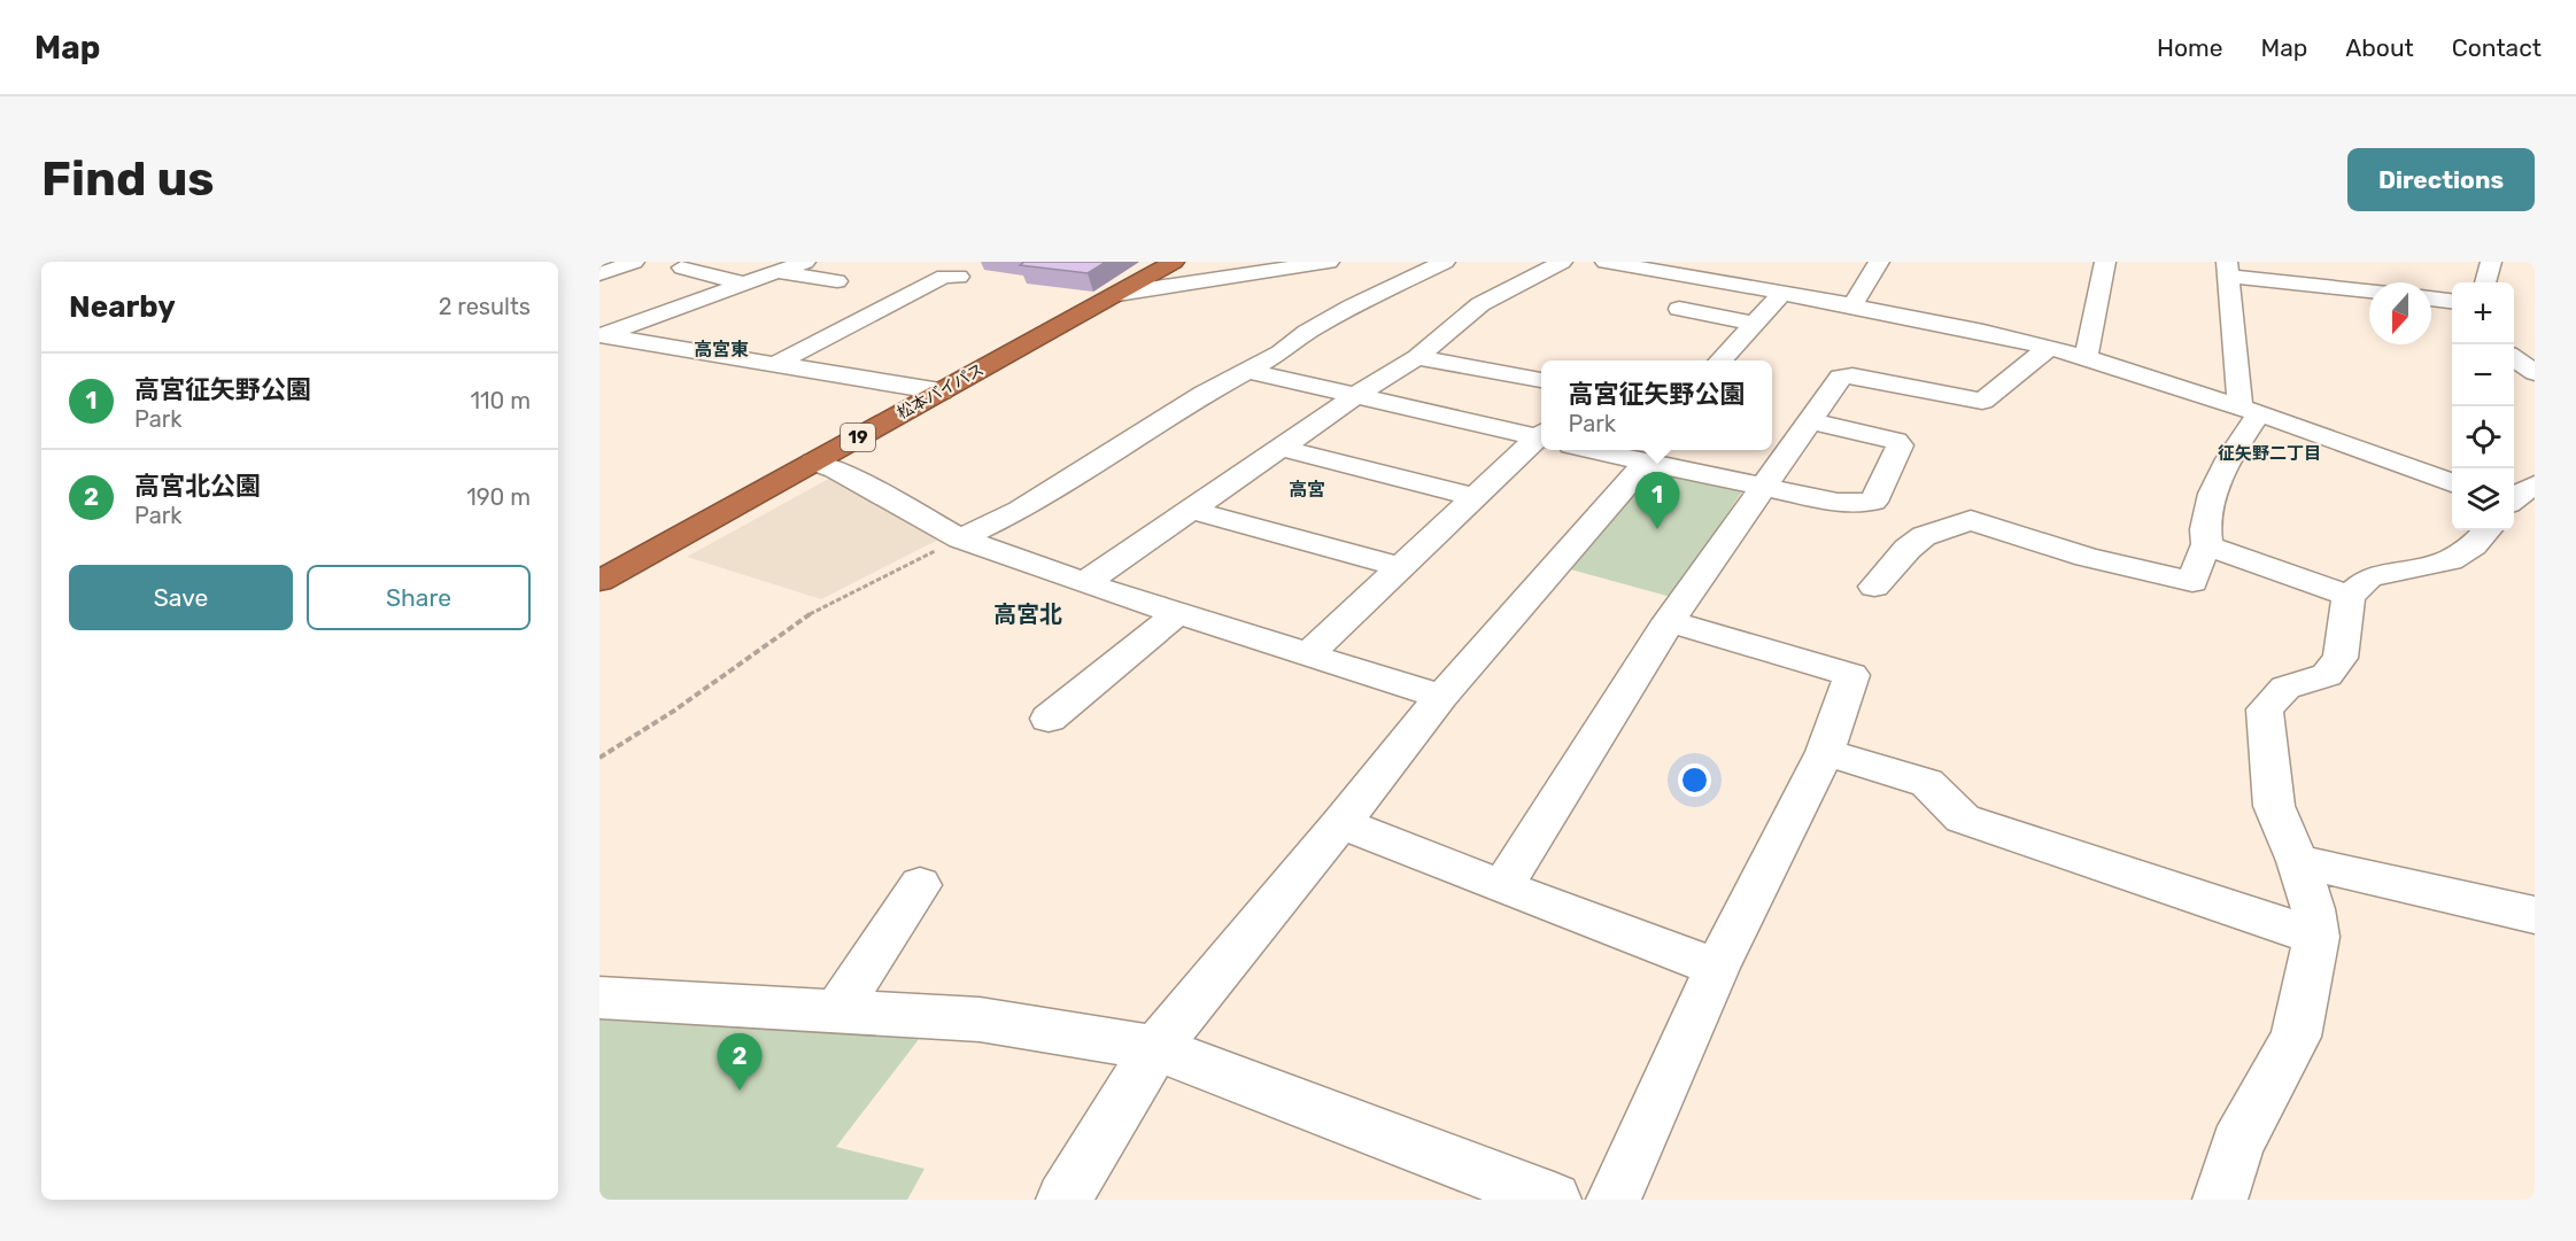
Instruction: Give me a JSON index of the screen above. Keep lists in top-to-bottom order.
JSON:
{
  "streets": {
    "highway": ["松本バイパス", "19"]
  },
  "districts": [
    "高宮東",
    "征矢野二丁目",
    "高宮",
    "高宮北"
  ],
  "north": "bottom",
  "page": {
    "header": "Map",
    "nav": [
      "Home",
      "Map",
      "About",
      "Contact"
    ],
    "buttons": [
      "Directions",
      ["Save", "Share"]
    ],
    "title": "Find us",
    "heading": ["Nearby", "2 results"],
    "map_buttons": ["+", "−"],
    "list": [
      {
        "mark": "1",
        "name": "高宮征矢野公園",
        "note": "Park",
        "value": "110 m"
      },
      {
        "mark": "2",
        "name": "高宮北公園",
        "note": "Park",
        "value": "190 m"
      }
    ],
    "popup": ["高宮征矢野公園", "Park"],
    "pins": ["1", "2"]
  }
}
